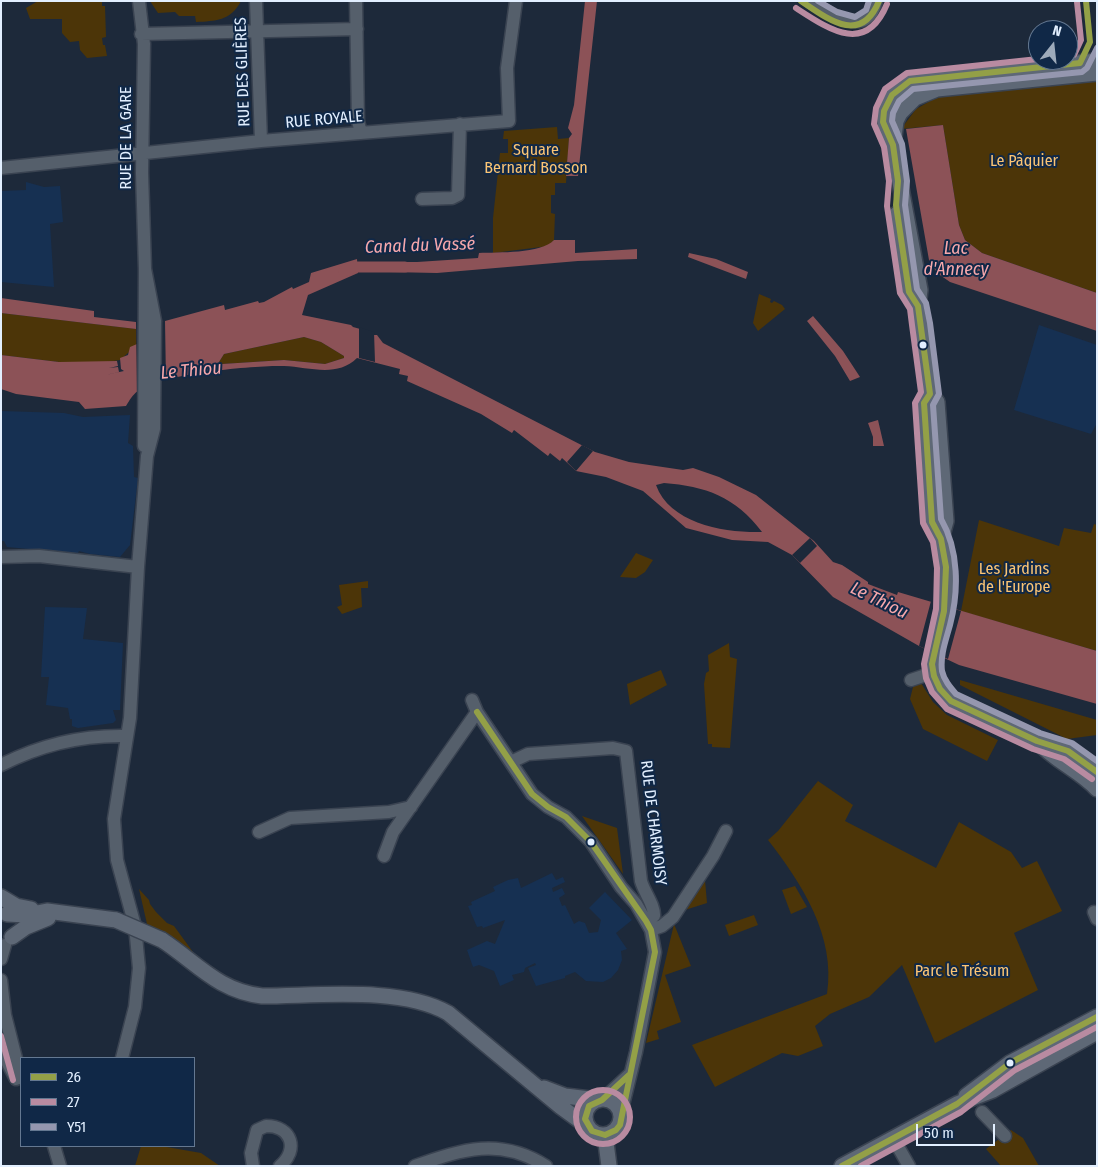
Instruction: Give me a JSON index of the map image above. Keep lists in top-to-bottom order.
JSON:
{
  "streets": {
    "street": [
      "RUE DES GLIÈRES",
      "RUE ROYALE",
      "RUE DE LA GARE",
      "RUE DE CHARMOISY"
    ]
  },
  "crossings": [
    ["RUE DES GLIÈRES", "RUE ROYALE"],
    ["RUE ROYALE", "RUE DE LA GARE"]
  ],
  "water": ["Canal du Vassé", "Lac d'Annecy", "Le Thiou"],
  "parks": [
    "Square Bernard Bosson",
    "Le Pâquier",
    "Les Jardins de l'Europe",
    "Parc le Trésum"
  ],
  "lines": ["transit line 26", "transit line Y51", "transit line 27"],
  "legend": ["26", "27", "Y51"],
  "scale_bar": "50 m",
  "north": "top"
}
